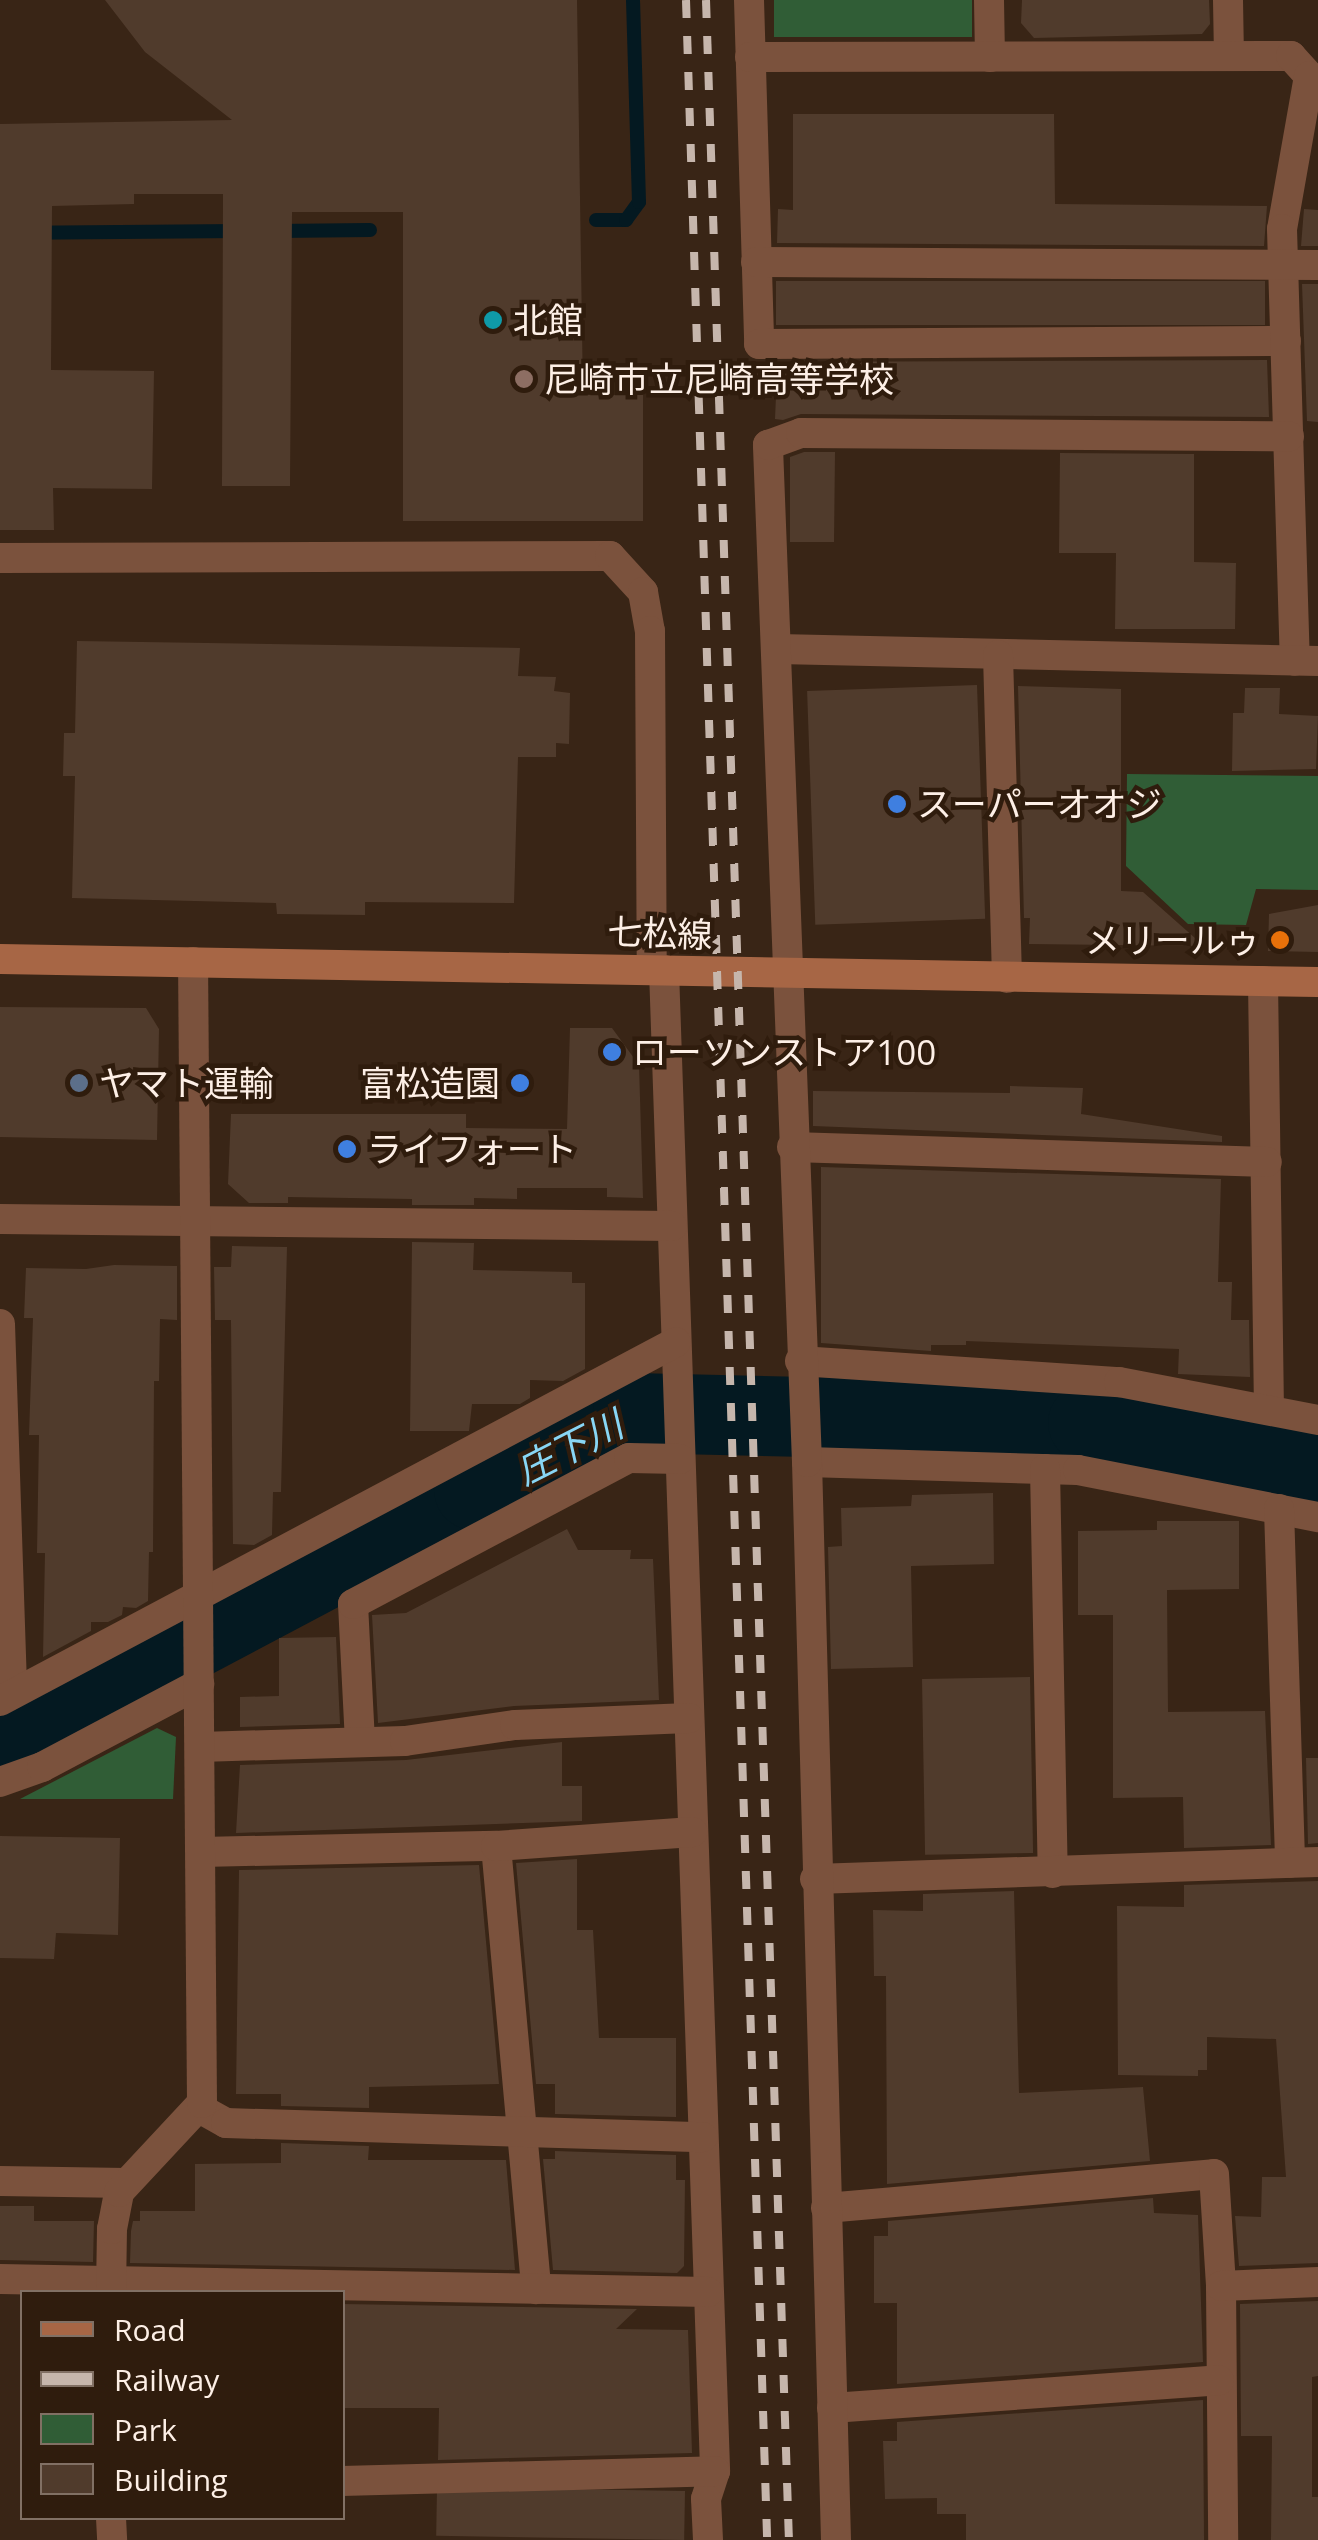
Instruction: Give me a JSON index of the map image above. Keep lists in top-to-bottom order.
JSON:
{
  "streets": {
    "street": ["七松線"]
  },
  "water": ["庄下川"],
  "places": [
    "北館",
    "尼崎市立尼崎高等学校",
    "スーパーオオジ",
    "メリールゥ",
    "ローソンストア100",
    "ヤマト運輸",
    "富松造園",
    "ライフォート"
  ],
  "legend": [
    "Road",
    "Railway",
    "Park",
    "Building"
  ]
}
